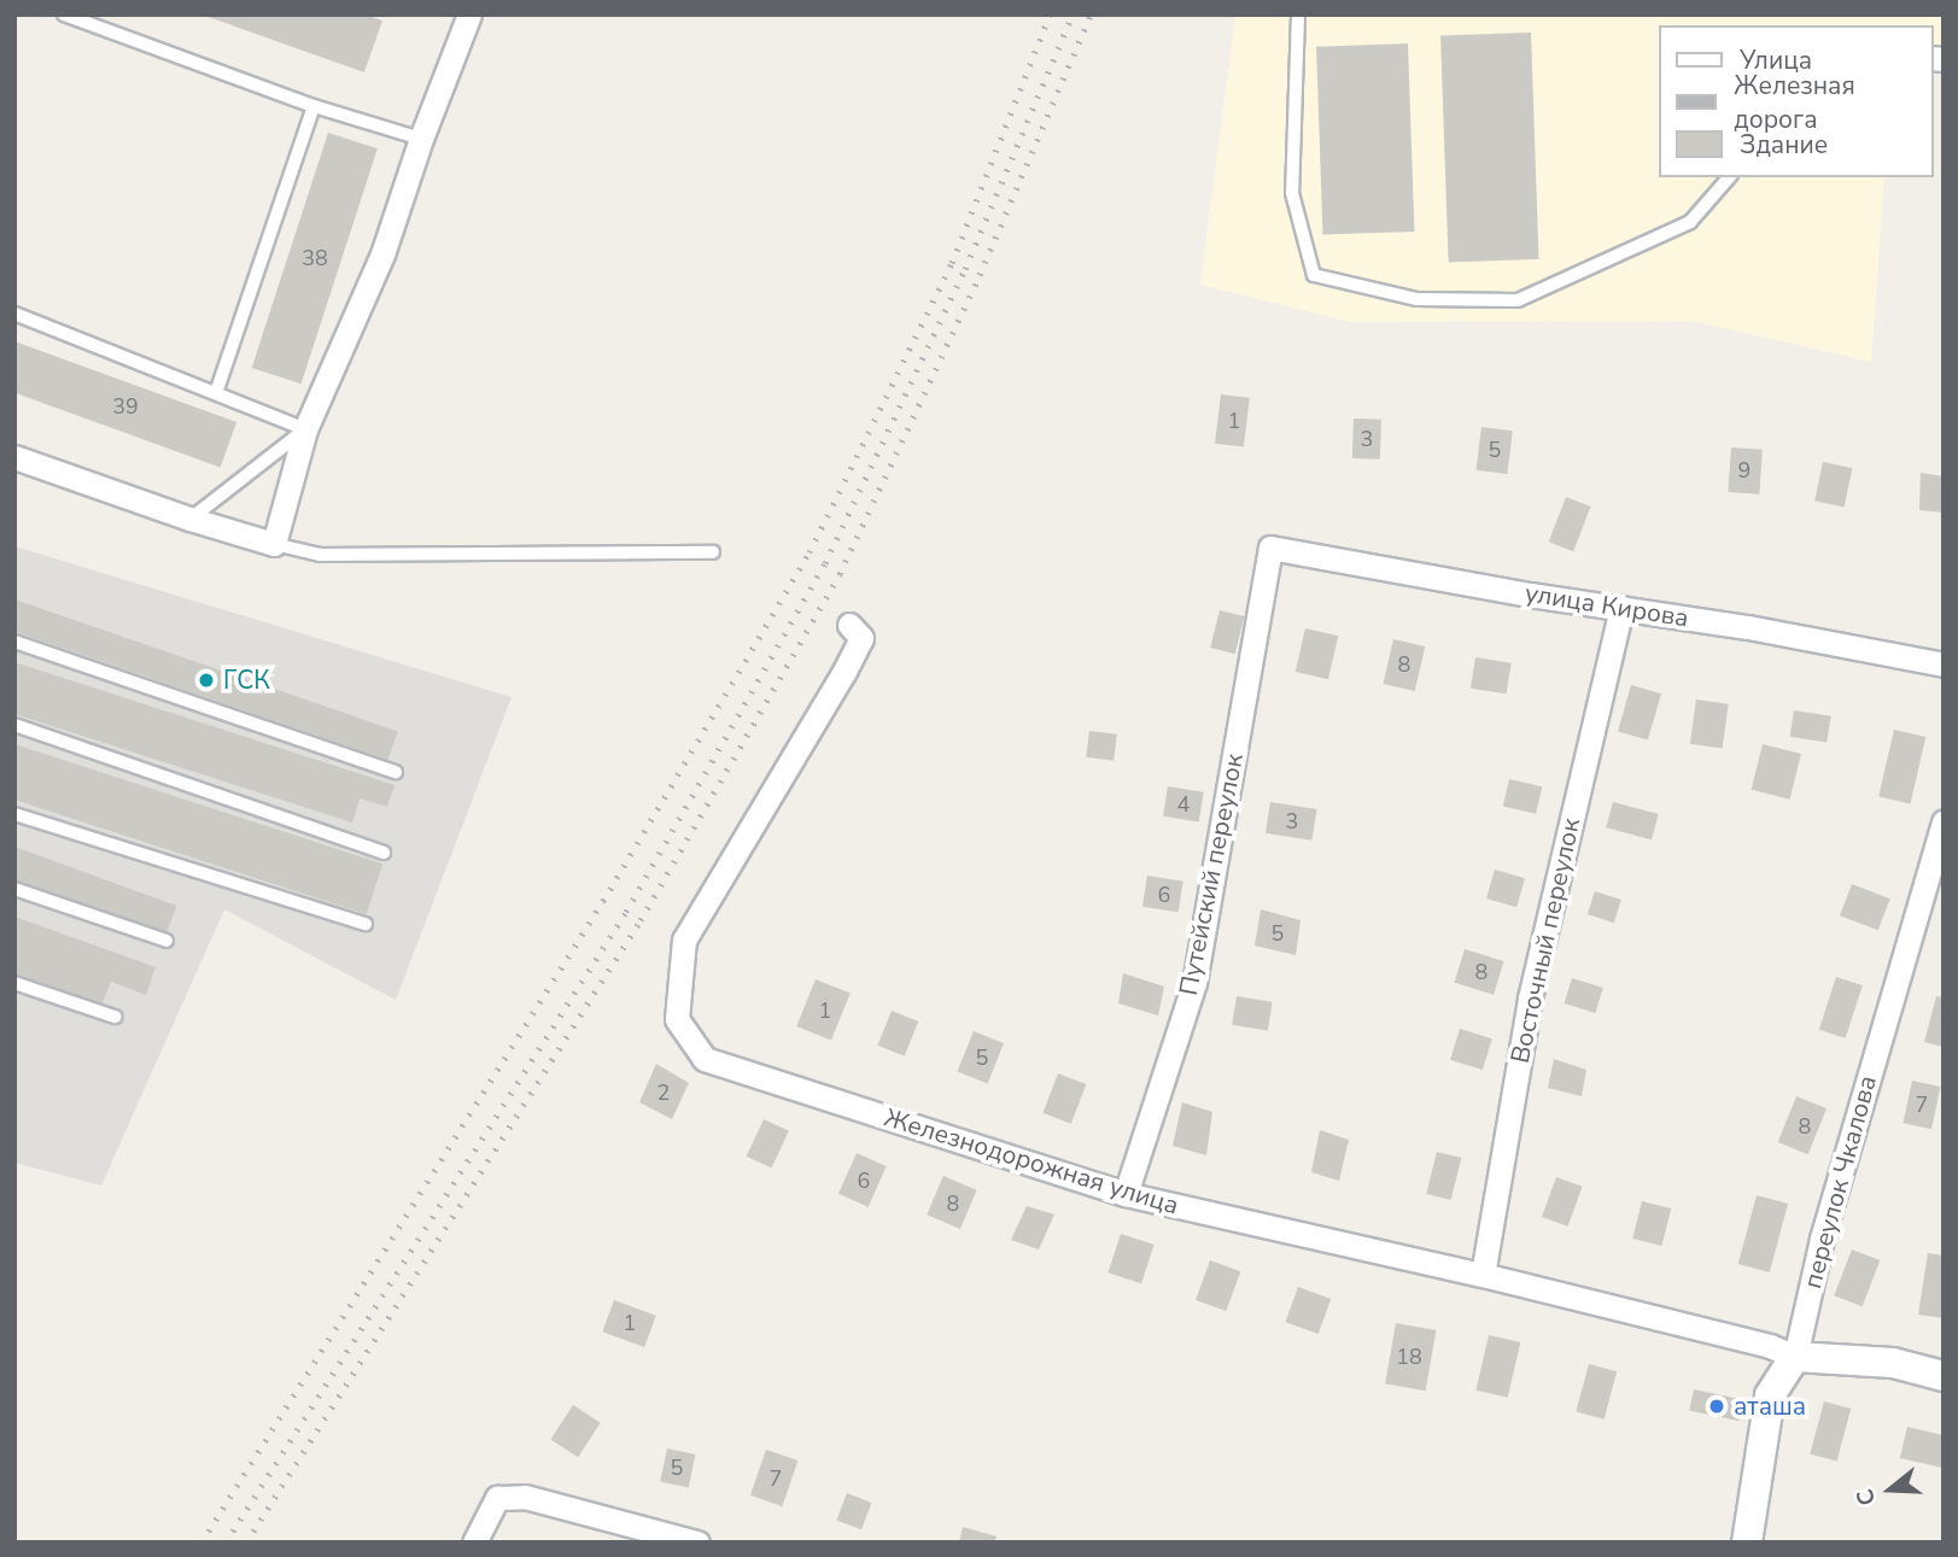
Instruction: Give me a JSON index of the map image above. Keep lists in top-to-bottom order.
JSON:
{
  "streets": {
    "street": [
      "улица Кирова",
      "Путейский переулок",
      "Восточный переулок",
      "Железнодорожная улица",
      "переулок Чкалова"
    ]
  },
  "crossings": [
    ["улица Кирова", "Путейский переулок"],
    ["улица Кирова", "Восточный переулок"],
    ["Путейский переулок", "Железнодорожная улица"],
    ["Восточный переулок", "Железнодорожная улица"],
    ["Железнодорожная улица", "переулок Чкалова"]
  ],
  "places": ["ГСК", "аташа"],
  "house_numbers": [
    "38",
    "39",
    "1",
    "3",
    "5",
    "9",
    "8",
    "4",
    "3",
    "6",
    "5",
    "8",
    "1",
    "5",
    "2",
    "7",
    "8",
    "6",
    "8",
    "1",
    "18",
    "5",
    "7"
  ],
  "legend": ["Улица", "Железная дорога", "Здание"],
  "north": "left"
}
